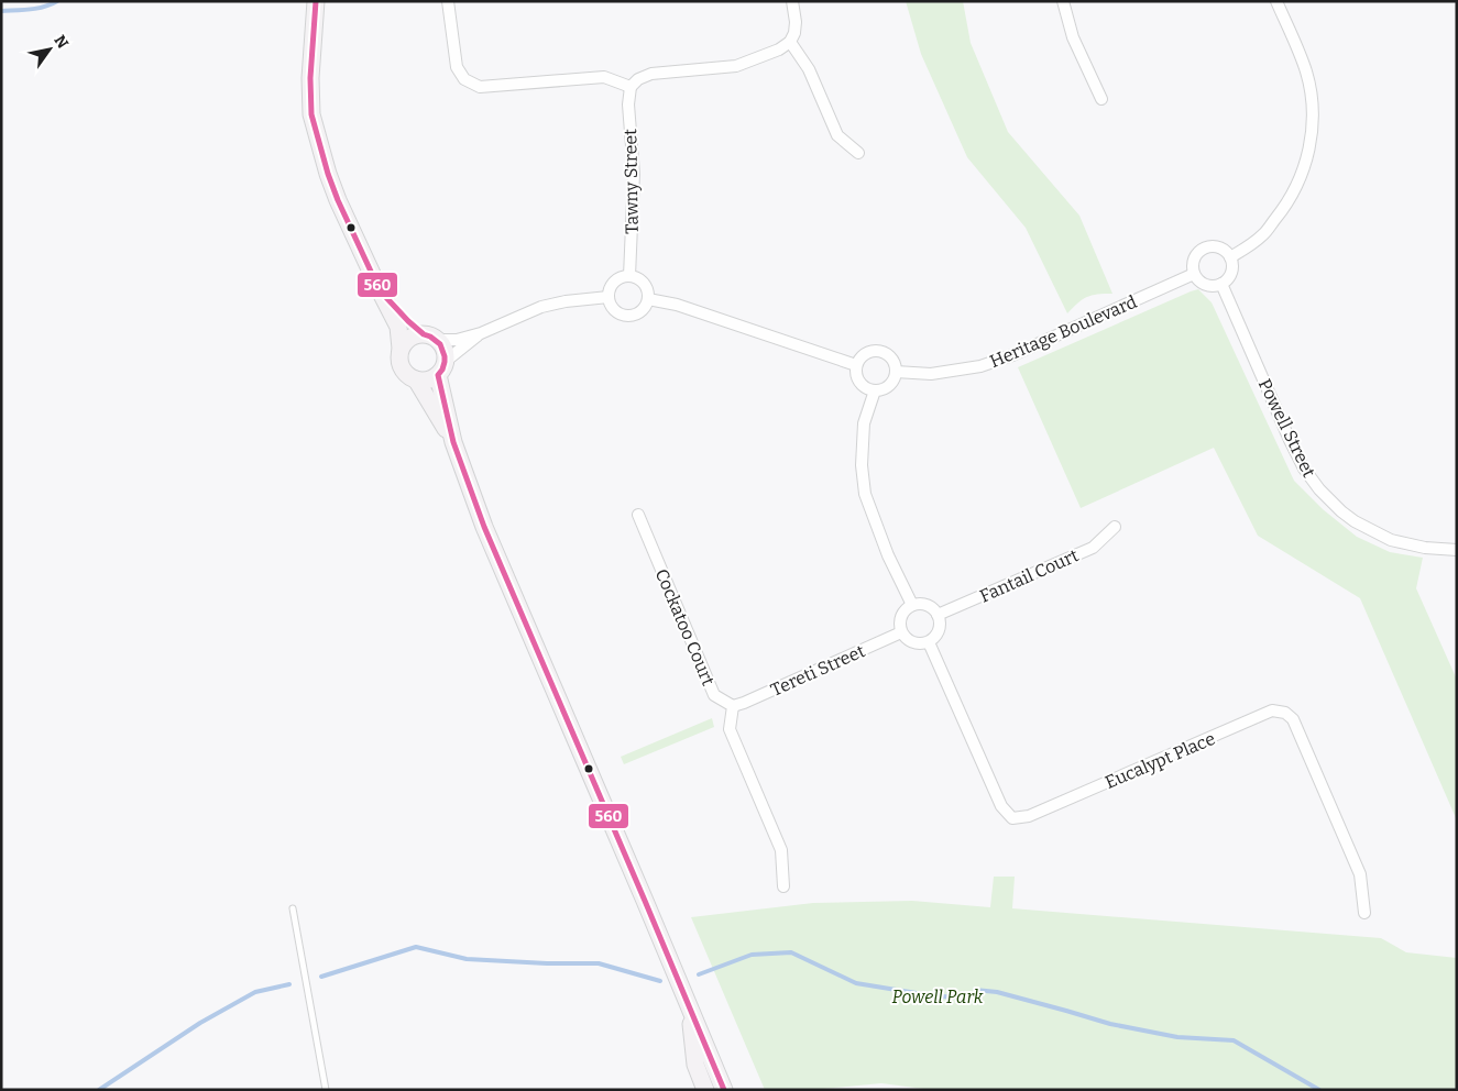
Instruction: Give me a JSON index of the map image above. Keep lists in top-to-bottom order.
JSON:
{
  "streets": {
    "street": [
      "Tawny Street",
      "Heritage Boulevard",
      "Powell Street",
      "Fantail Court",
      "Cockatoo Court",
      "Tereti Street",
      "Eucalypt Place"
    ]
  },
  "crossings": [
    ["Heritage Boulevard", "Powell Street"],
    ["Fantail Court", "Tereti Street"],
    ["Fantail Court", "Eucalypt Place"],
    ["Cockatoo Court", "Tereti Street"],
    ["Tereti Street", "Eucalypt Place"]
  ],
  "parks": ["Powell Park"],
  "lines": ["transit line 560"],
  "north": "top right"
}
